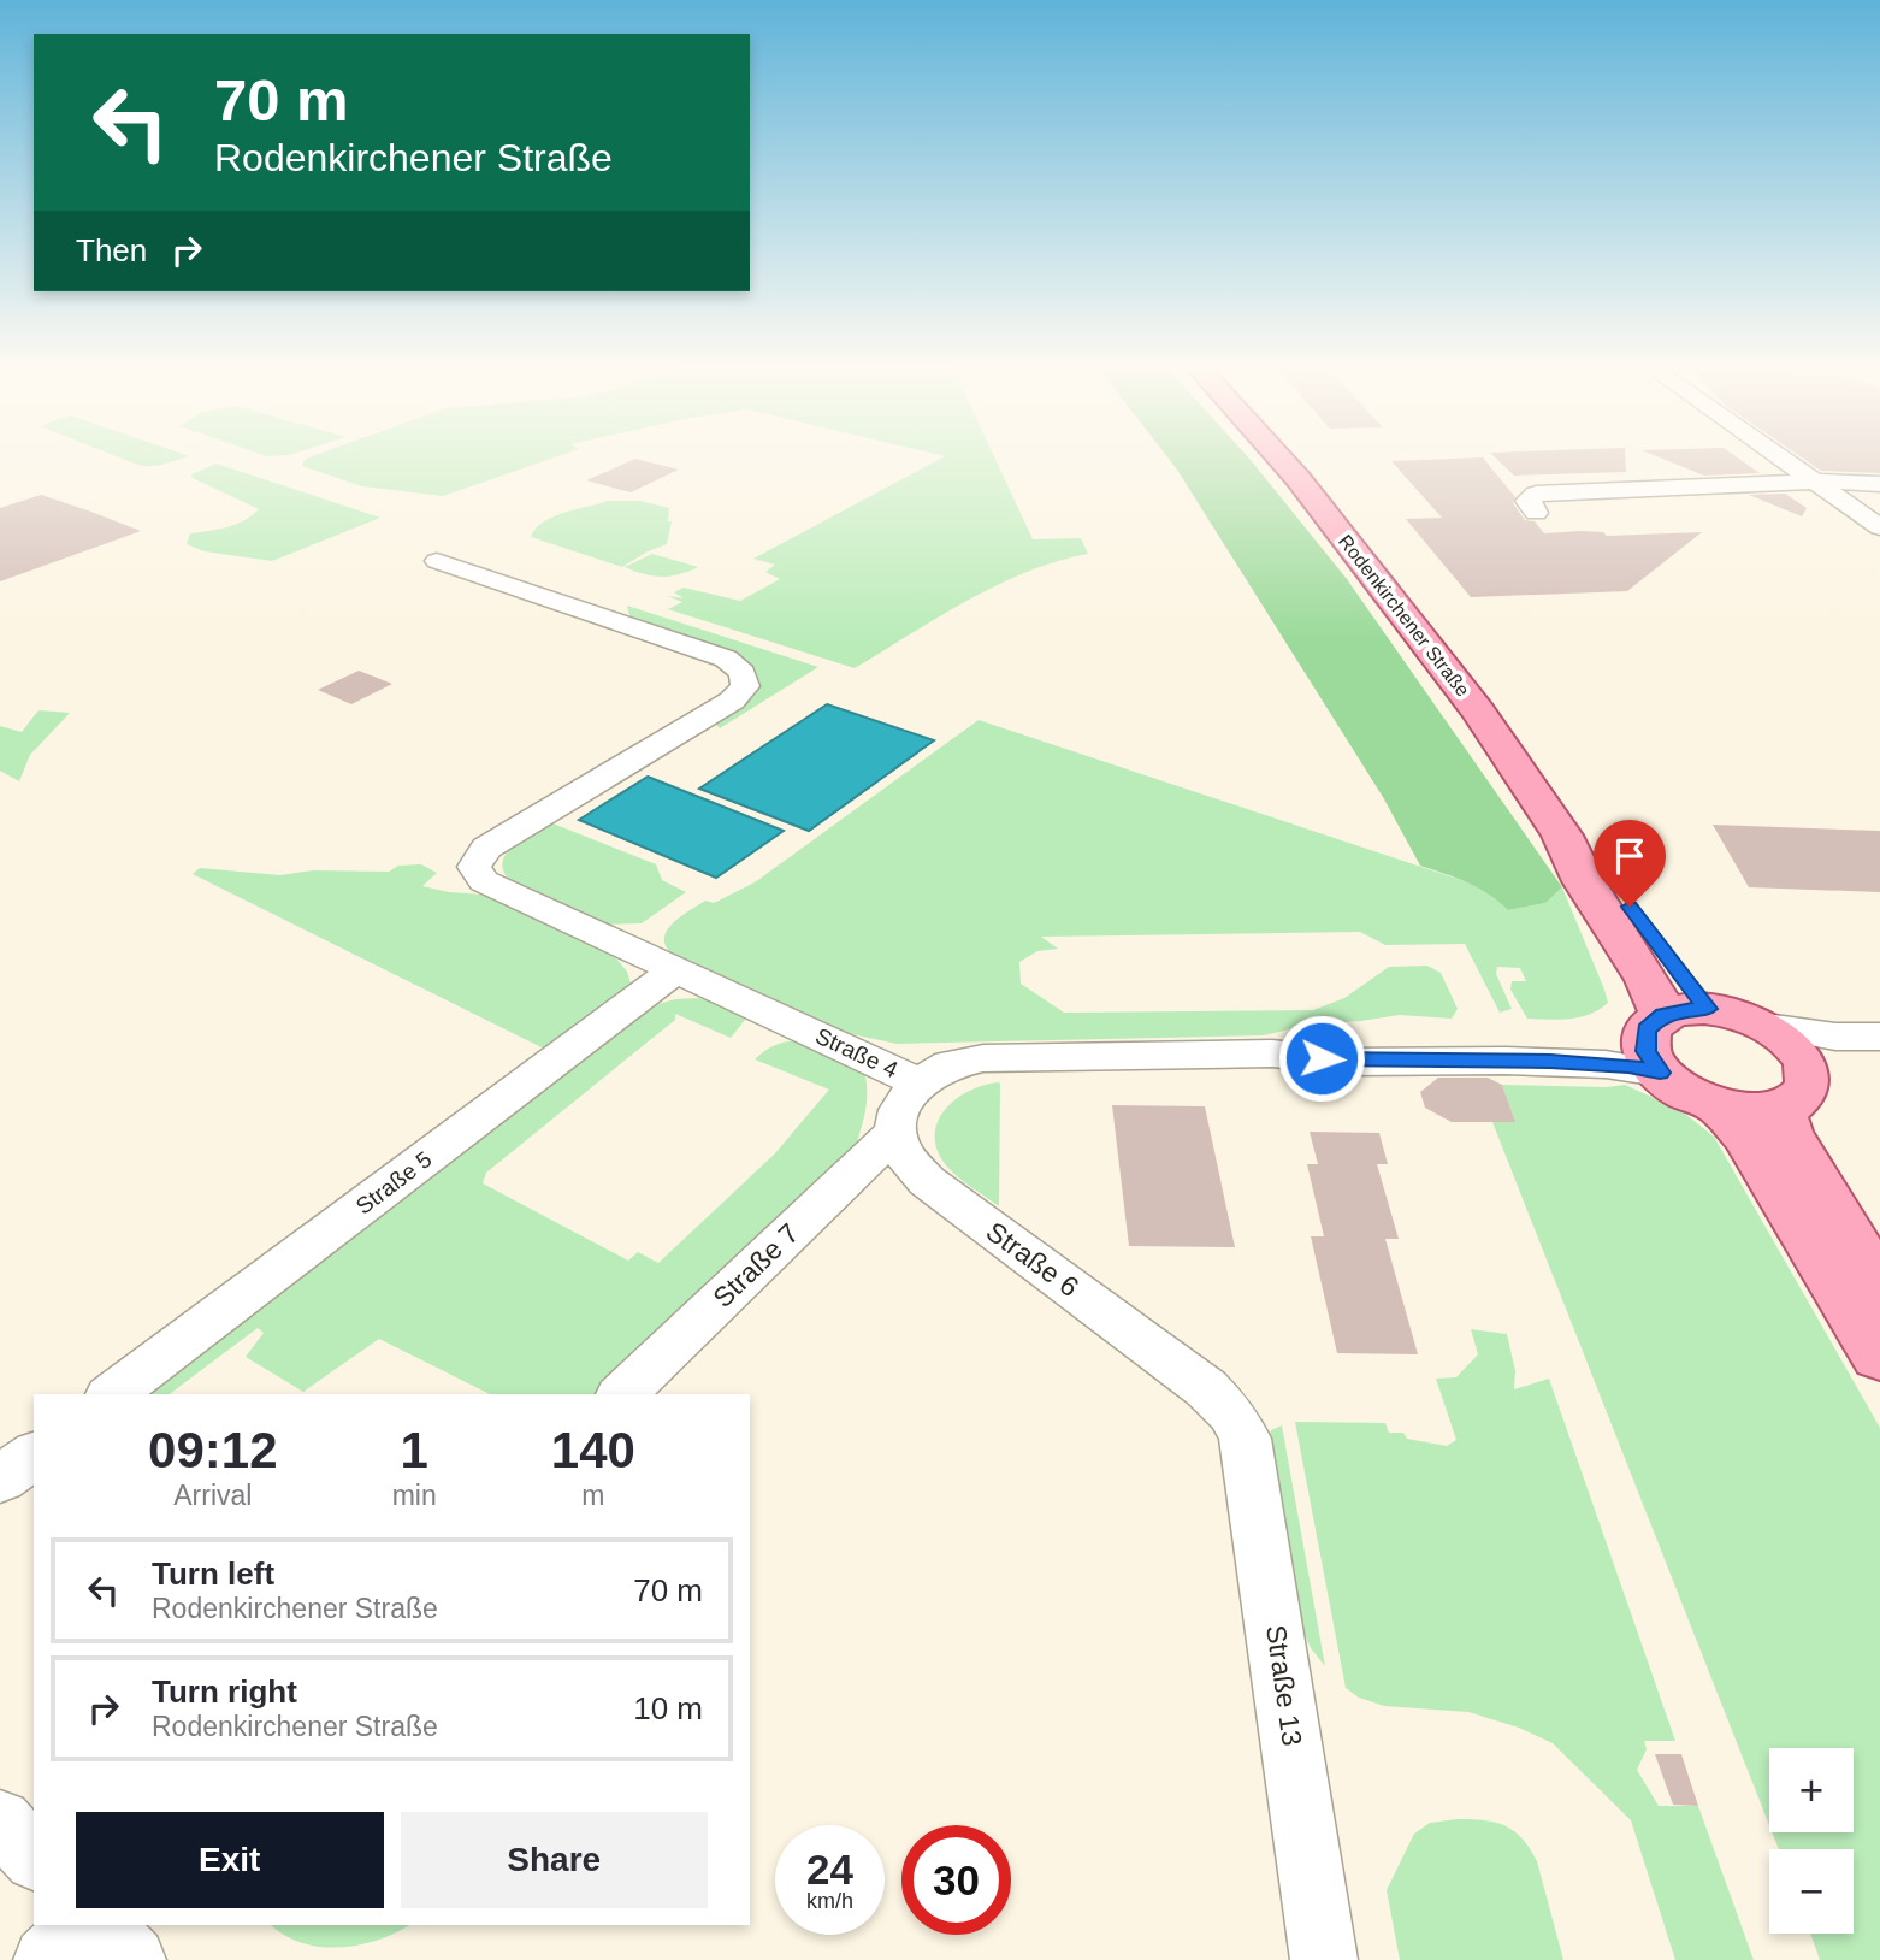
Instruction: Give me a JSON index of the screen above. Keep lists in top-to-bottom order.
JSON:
{
  "streets": {
    "main road": ["Rodenkirchener Straße"],
    "street": [
      "Straße 4",
      "Straße 5",
      "Straße 6",
      "Straße 7",
      "Straße 13"
    ]
  },
  "crossings": [
    ["Straße 4", "Straße 5"],
    ["Straße 6", "Straße 7"],
    ["Straße 6", "Straße 13"]
  ],
  "page": {
    "turn": ["70 m", "Rodenkirchener Straße"],
    "then": "Then",
    "eta": [
      "09:12",
      "Arrival",
      "1",
      "min",
      "140",
      "m"
    ],
    "list": [
      {
        "name": "Turn left",
        "note": "Rodenkirchener Straße",
        "value": "70 m"
      },
      {
        "name": "Turn right",
        "note": "Rodenkirchener Straße",
        "value": "10 m"
      }
    ],
    "map_buttons": ["+", "−"],
    "buttons": ["Exit", "Share"],
    "speed": "24 km/h",
    "limit": "30"
  }
}
